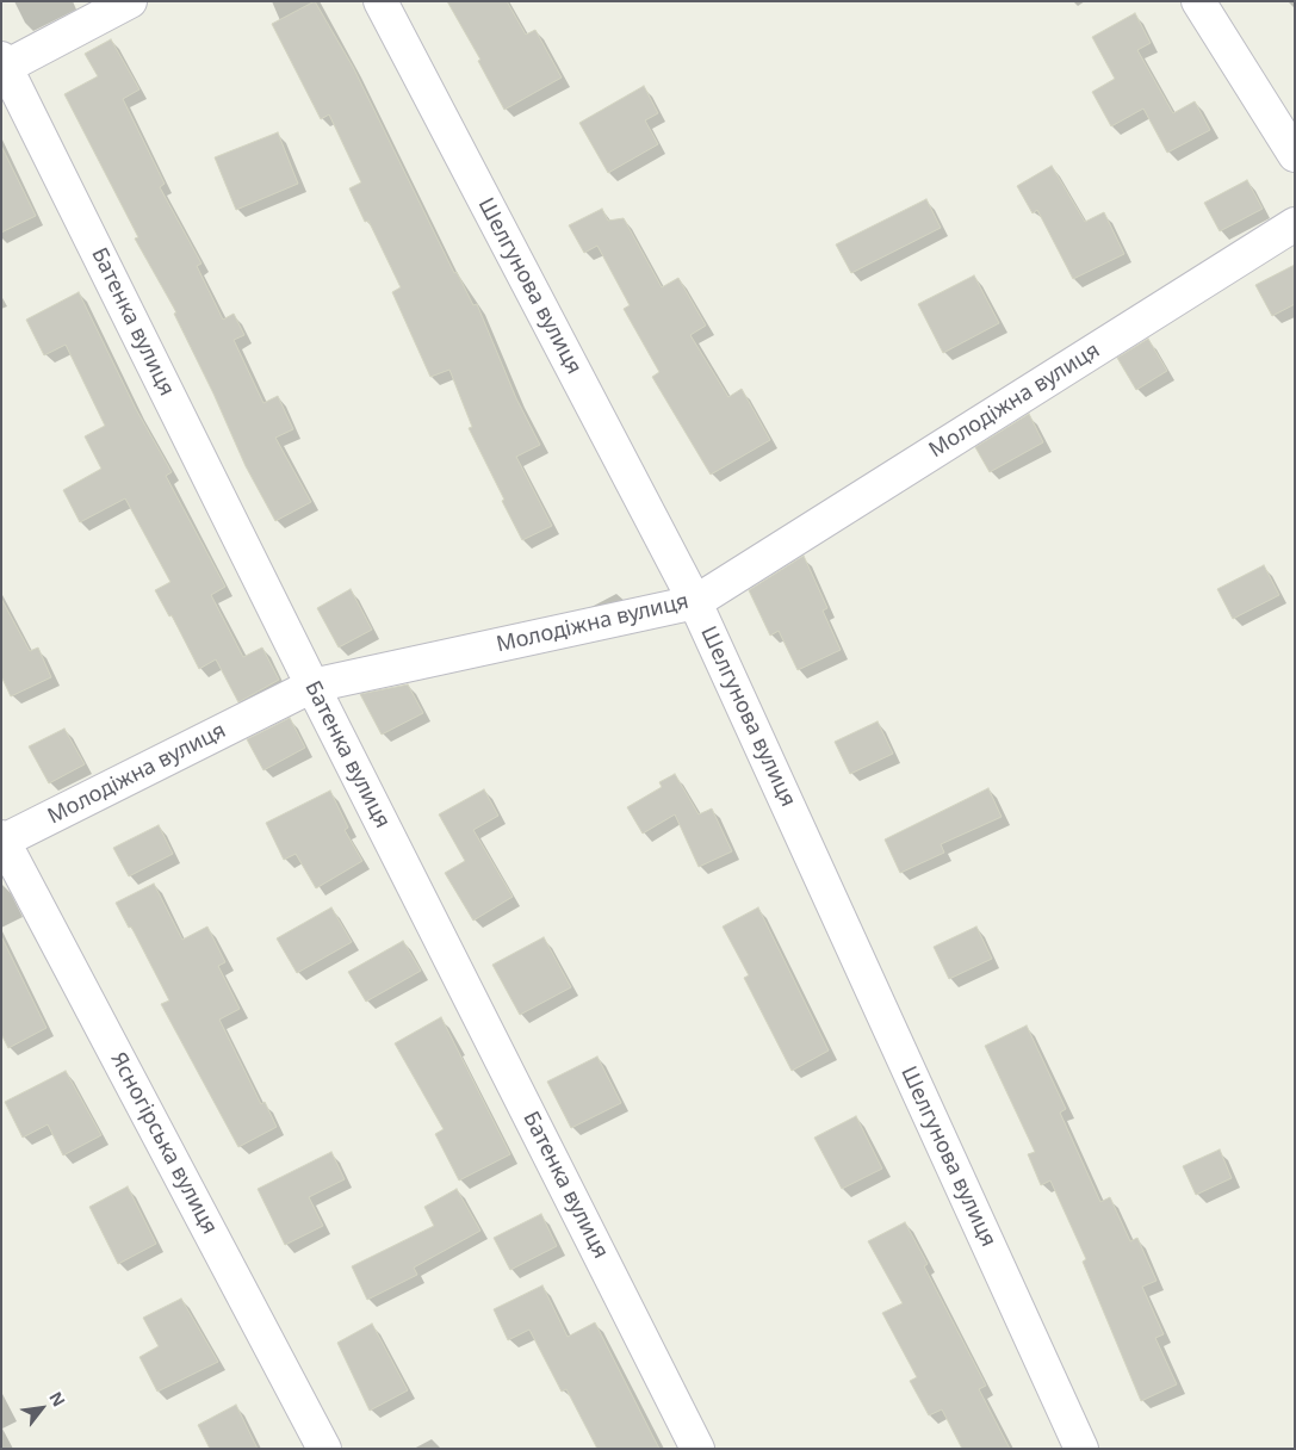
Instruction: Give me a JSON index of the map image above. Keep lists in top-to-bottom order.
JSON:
{
  "streets": {
    "street": [
      "Шелгунова вулиця",
      "Батенка вулиця",
      "Молодіжна вулиця",
      "Ясногірська вулиця"
    ]
  },
  "crossings": [
    ["Шелгунова вулиця", "Молодіжна вулиця"],
    ["Батенка вулиця", "Молодіжна вулиця"],
    ["Молодіжна вулиця", "Ясногірська вулиця"]
  ],
  "north": "top right"
}
